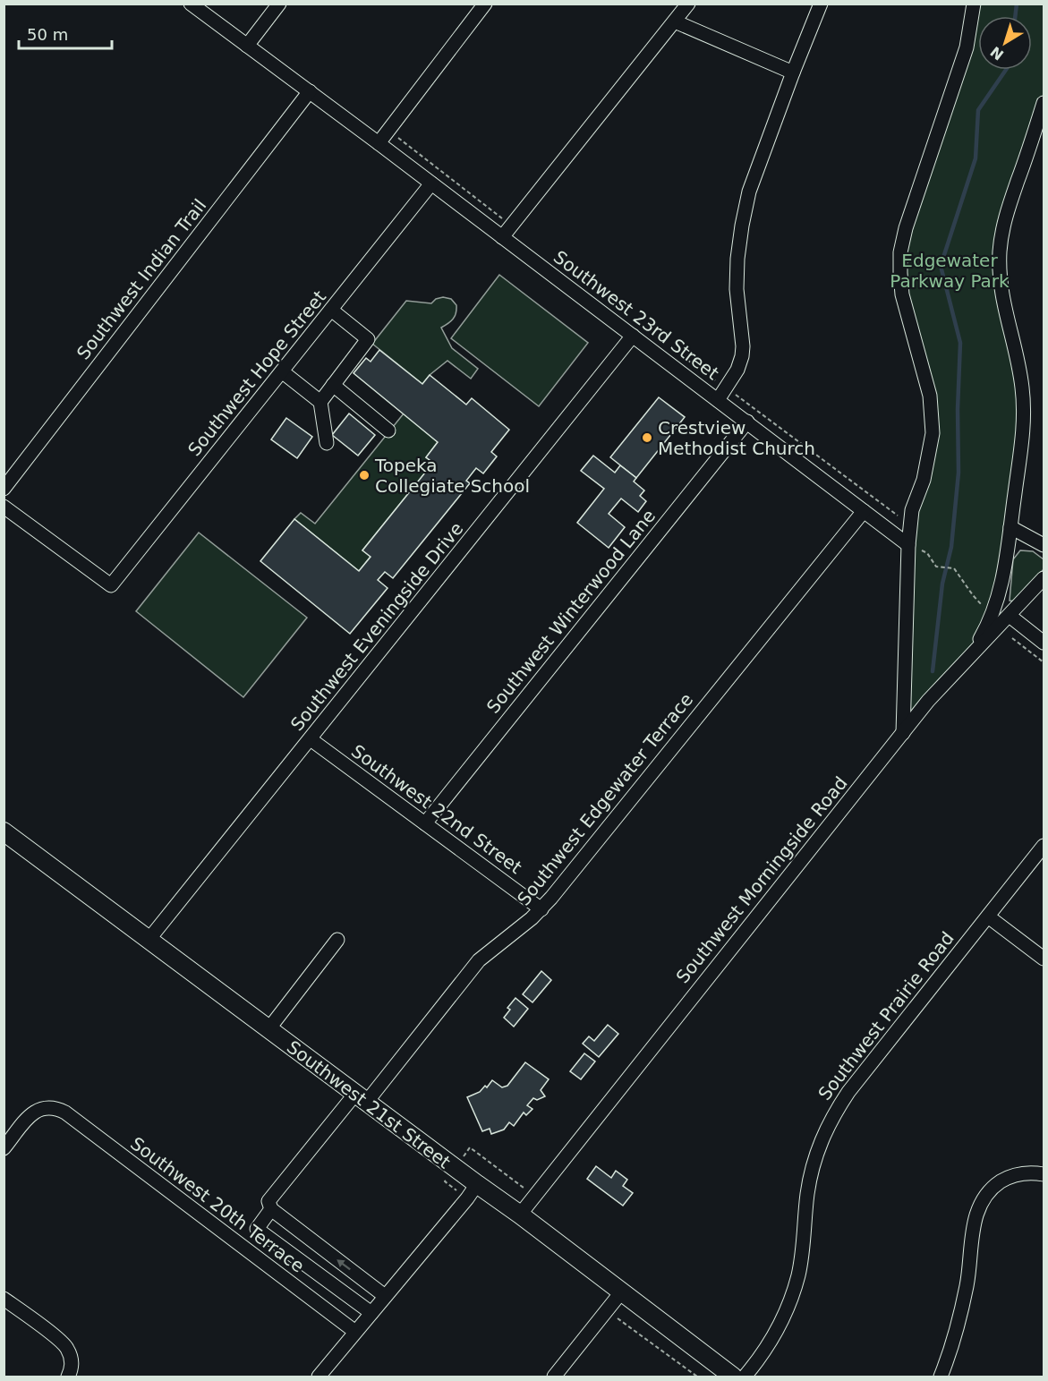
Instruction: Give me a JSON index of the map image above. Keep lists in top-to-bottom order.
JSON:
{
  "streets": {
    "main road": ["Southwest 21st Street"],
    "street": [
      "Southwest Indian Trail",
      "Southwest 23rd Street",
      "Southwest Hope Street",
      "Southwest Winterwood Lane",
      "Southwest Eveningside Drive",
      "Southwest Edgewater Terrace",
      "Southwest 22nd Street",
      "Southwest Morningside Road",
      "Southwest Prairie Road",
      "Southwest 20th Terrace"
    ]
  },
  "crossings": [
    ["Southwest Indian Trail", "Southwest 23rd Street"],
    ["Southwest 23rd Street", "Southwest Hope Street"],
    ["Southwest 23rd Street", "Southwest Winterwood Lane"],
    ["Southwest 23rd Street", "Southwest Eveningside Drive"],
    ["Southwest 23rd Street", "Southwest Edgewater Terrace"],
    ["Southwest Winterwood Lane", "Southwest 22nd Street"],
    ["Southwest Eveningside Drive", "Southwest 22nd Street"],
    ["Southwest Eveningside Drive", "Southwest 21st Street"],
    ["Southwest Edgewater Terrace", "Southwest 22nd Street"],
    ["Southwest Edgewater Terrace", "Southwest 21st Street"],
    ["Southwest Morningside Road", "Southwest 21st Street"]
  ],
  "parks": ["Edgewater Parkway Park"],
  "places": ["Crestview Methodist Church", "Topeka Collegiate School"],
  "scale_bar": "50 m",
  "north": "bottom left"
}
